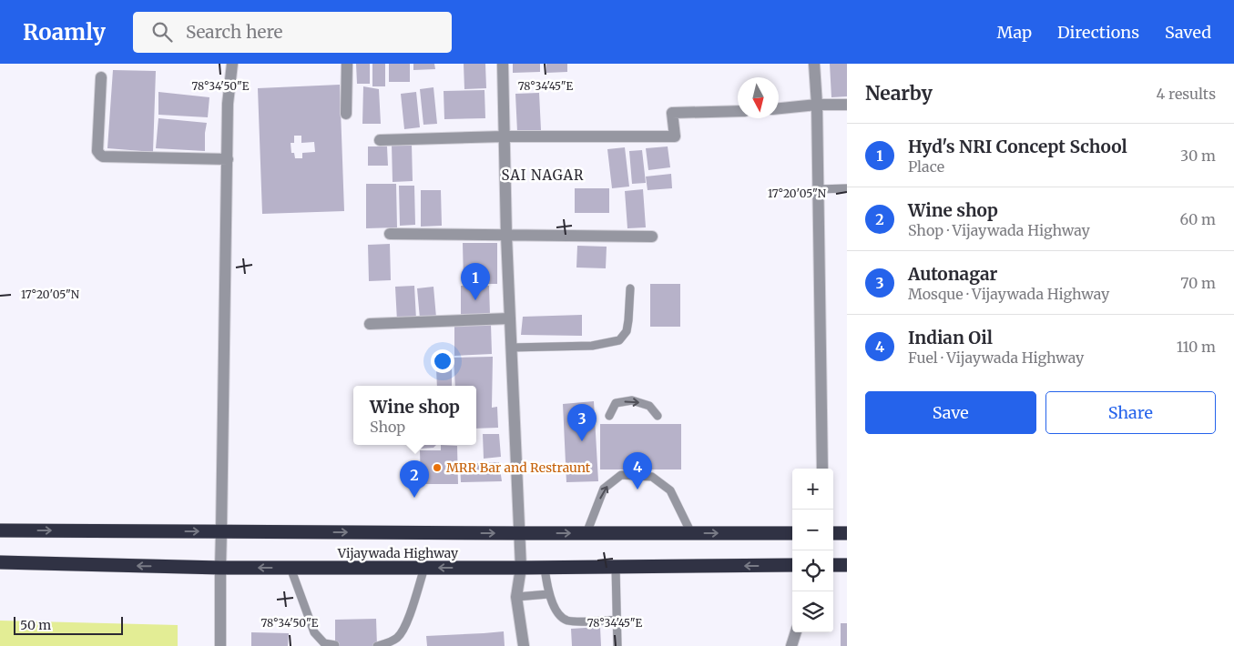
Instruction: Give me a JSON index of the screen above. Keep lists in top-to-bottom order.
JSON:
{
  "streets": {
    "highway": ["Vijaywada Highway"]
  },
  "districts": ["SAI NAGAR"],
  "places": ["MRR Bar and Restraunt"],
  "scale_bar": "50 m",
  "north": "bottom",
  "page": {
    "header": "Roamly",
    "search": "Search here",
    "nav": ["Map", "Directions", "Saved"],
    "heading": ["Nearby", "4 results"],
    "list": [
      {
        "mark": "1",
        "name": "Hyd's NRI Concept School",
        "note": "Place",
        "value": "30 m"
      },
      {
        "mark": "2",
        "name": "Wine shop",
        "note": "Shop · Vijaywada Highway",
        "value": "60 m"
      },
      {
        "mark": "3",
        "name": "Autonagar",
        "note": "Mosque · Vijaywada Highway",
        "value": "70 m"
      },
      {
        "mark": "4",
        "name": "Indian Oil",
        "note": "Fuel · Vijaywada Highway",
        "value": "110 m"
      }
    ],
    "pins": [
      "1",
      "3",
      "4",
      "2"
    ],
    "buttons": ["Save", "Share"],
    "popup": ["Wine shop", "Shop"],
    "map_buttons": ["+", "−"],
    "scale": "50 m"
  },
  "coordinates": ["78°34'50\"E", "78°34'45\"E", "17°20'05\"N"]
}
